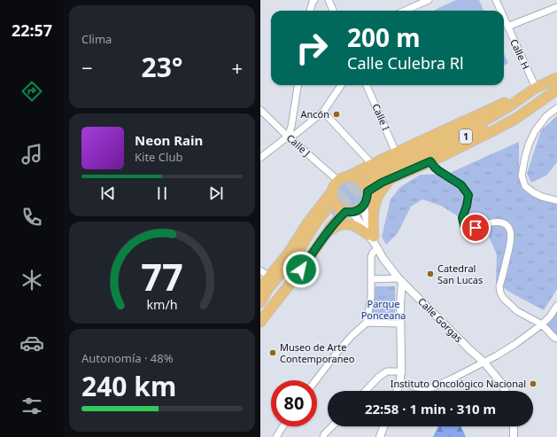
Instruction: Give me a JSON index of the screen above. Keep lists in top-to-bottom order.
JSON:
{
  "streets": {
    "highway": ["1"],
    "street": [
      "Calle H",
      "Calle I",
      "Calle J",
      "Calle Gorgas"
    ]
  },
  "crossings": [
    ["Calle H", "1"],
    ["Calle J", "Calle Gorgas"]
  ],
  "parks": ["Parque Ponceana"],
  "places": [
    "Ancón",
    "Catedral San Lucas",
    "Museo de Arte Contemporaneo",
    "Instituto Oncológico Nacional"
  ],
  "page": {
    "tabs": "22:57",
    "tile": [
      "Clima",
      ["Autonomía · 48%", "240 km"]
    ],
    "turn": ["200 m", "Calle Culebra Rl"],
    "heat": ["−", "23°", "+"],
    "song": ["Neon Rain", "Kite Club"],
    "limit": "80",
    "trip": "22:58 · 1 min · 310 m",
    "gauge": ["77", "km/h"]
  }
}
